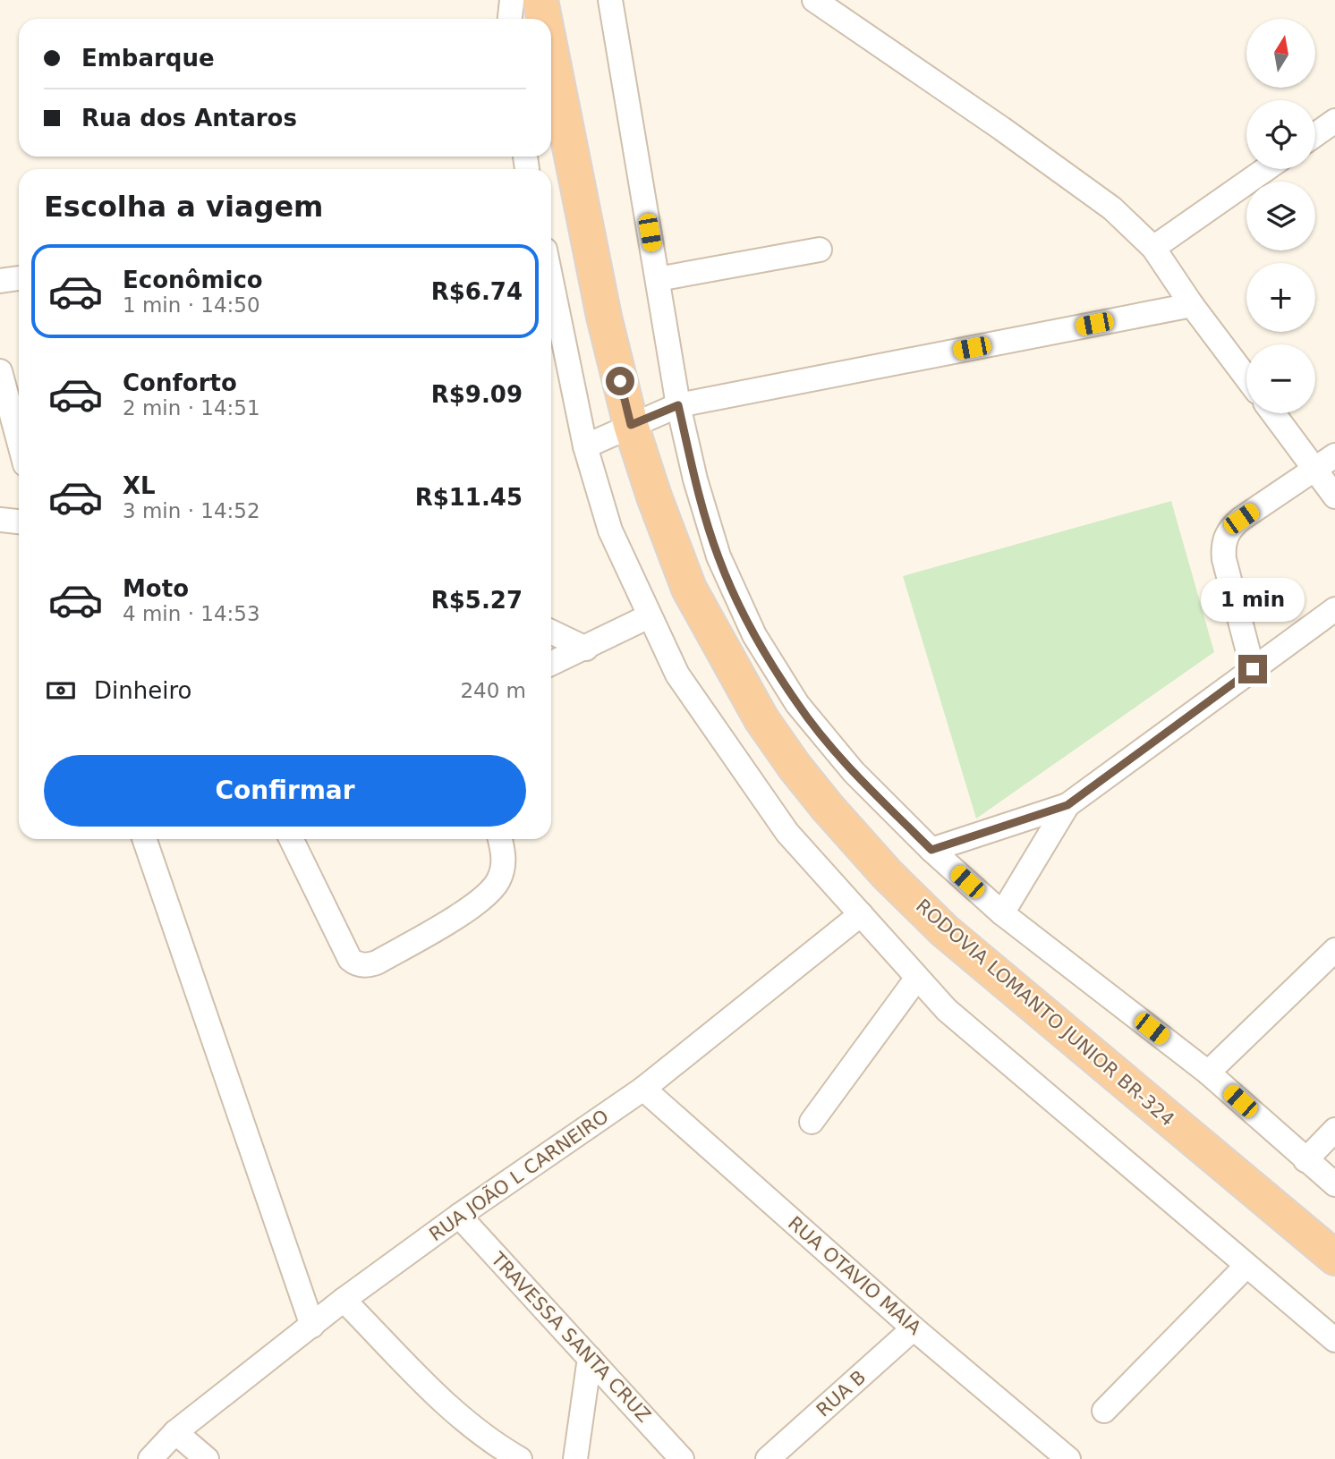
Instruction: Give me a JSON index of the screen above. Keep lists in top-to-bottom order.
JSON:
{
  "streets": {
    "highway": ["RODOVIA LOMANTO JUNIOR BR-324"],
    "street": [
      "RUA JOÃO L CARNEIRO",
      "RUA OTAVIO MAIA",
      "TRAVESSA SANTA CRUZ",
      "RUA B"
    ]
  },
  "crossings": [
    ["RUA JOÃO L CARNEIRO", "RUA OTAVIO MAIA"],
    ["RUA JOÃO L CARNEIRO", "TRAVESSA SANTA CRUZ"],
    ["RUA OTAVIO MAIA", "RUA B"]
  ],
  "north": "top",
  "page": {
    "map_buttons": ["+", "−"],
    "banner": ["Embarque", "Rua dos Antaros"],
    "heading": "Escolha a viagem",
    "list": [
      {
        "name": "Econômico",
        "note": "1 min · 14:50",
        "value": "R$6.74"
      },
      {
        "name": "Conforto",
        "note": "2 min · 14:51",
        "value": "R$9.09"
      },
      {
        "name": "XL",
        "note": "3 min · 14:52",
        "value": "R$11.45"
      },
      {
        "name": "Moto",
        "note": "4 min · 14:53",
        "value": "R$5.27"
      }
    ],
    "bubble": "1 min",
    "pay": ["Dinheiro", "240 m"],
    "buttons": "Confirmar"
  }
}
